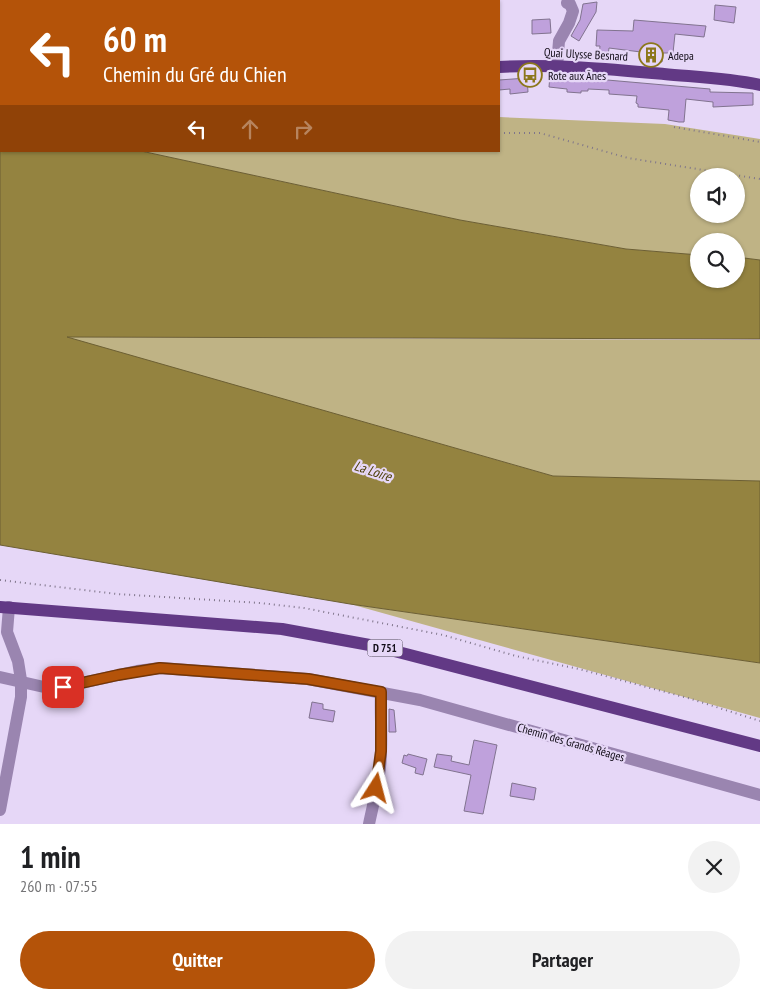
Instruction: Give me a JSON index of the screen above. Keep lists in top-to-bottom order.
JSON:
{
  "streets": {
    "main road": ["Quai Ulysse Besnard", "D 751"],
    "street": ["Chemin des Grands Réages"]
  },
  "water": ["La Loire"],
  "places": {
    "building": ["Adepa"],
    "bus stop": ["Rote aux Ânes"]
  },
  "page": {
    "turn": ["60 m", "Chemin du Gré du Chien"],
    "heading": ["1 min", "260 m · 07:55"],
    "buttons": ["Quitter", "Partager"]
  }
}
